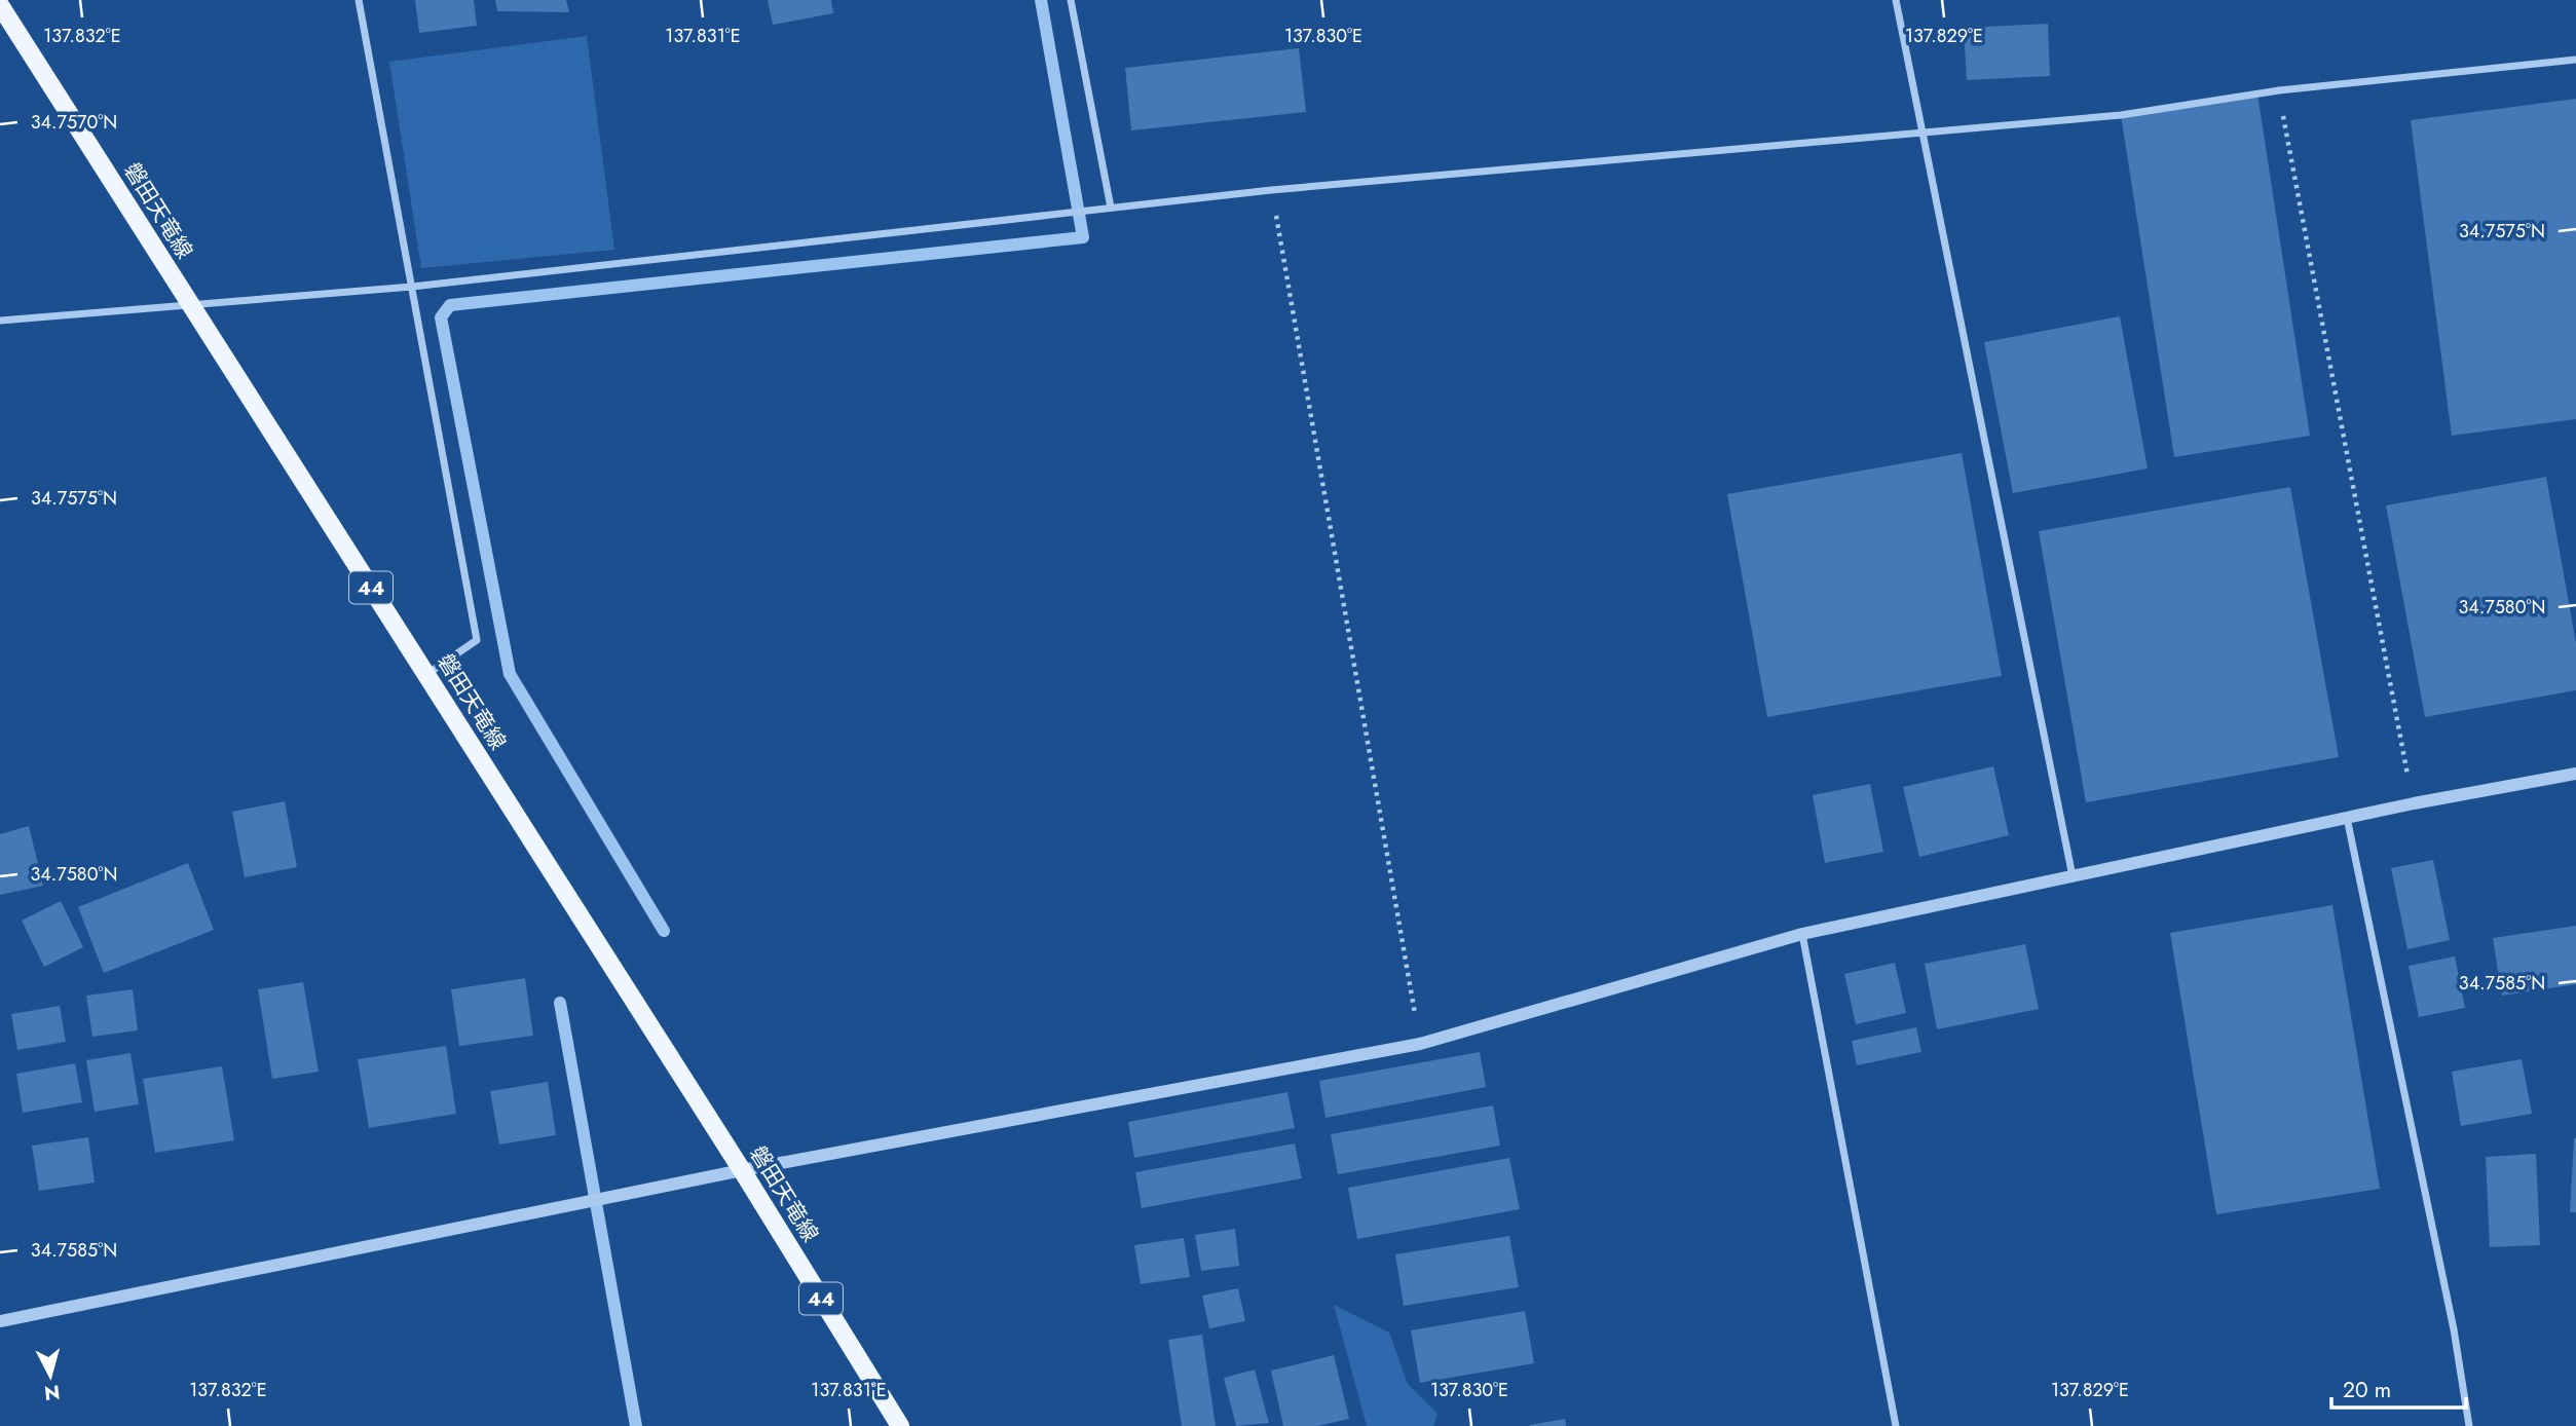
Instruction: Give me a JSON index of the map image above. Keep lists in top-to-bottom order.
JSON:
{
  "streets": {
    "main road": ["磐田天竜線", "44"]
  },
  "scale_bar": "20 m",
  "north": "bottom",
  "coordinates": [
    "137.832°E",
    "137.831°E",
    "137.830°E",
    "137.829°E",
    "34.7570°N",
    "34.7575°N",
    "34.7580°N",
    "34.7585°N"
  ]
}
